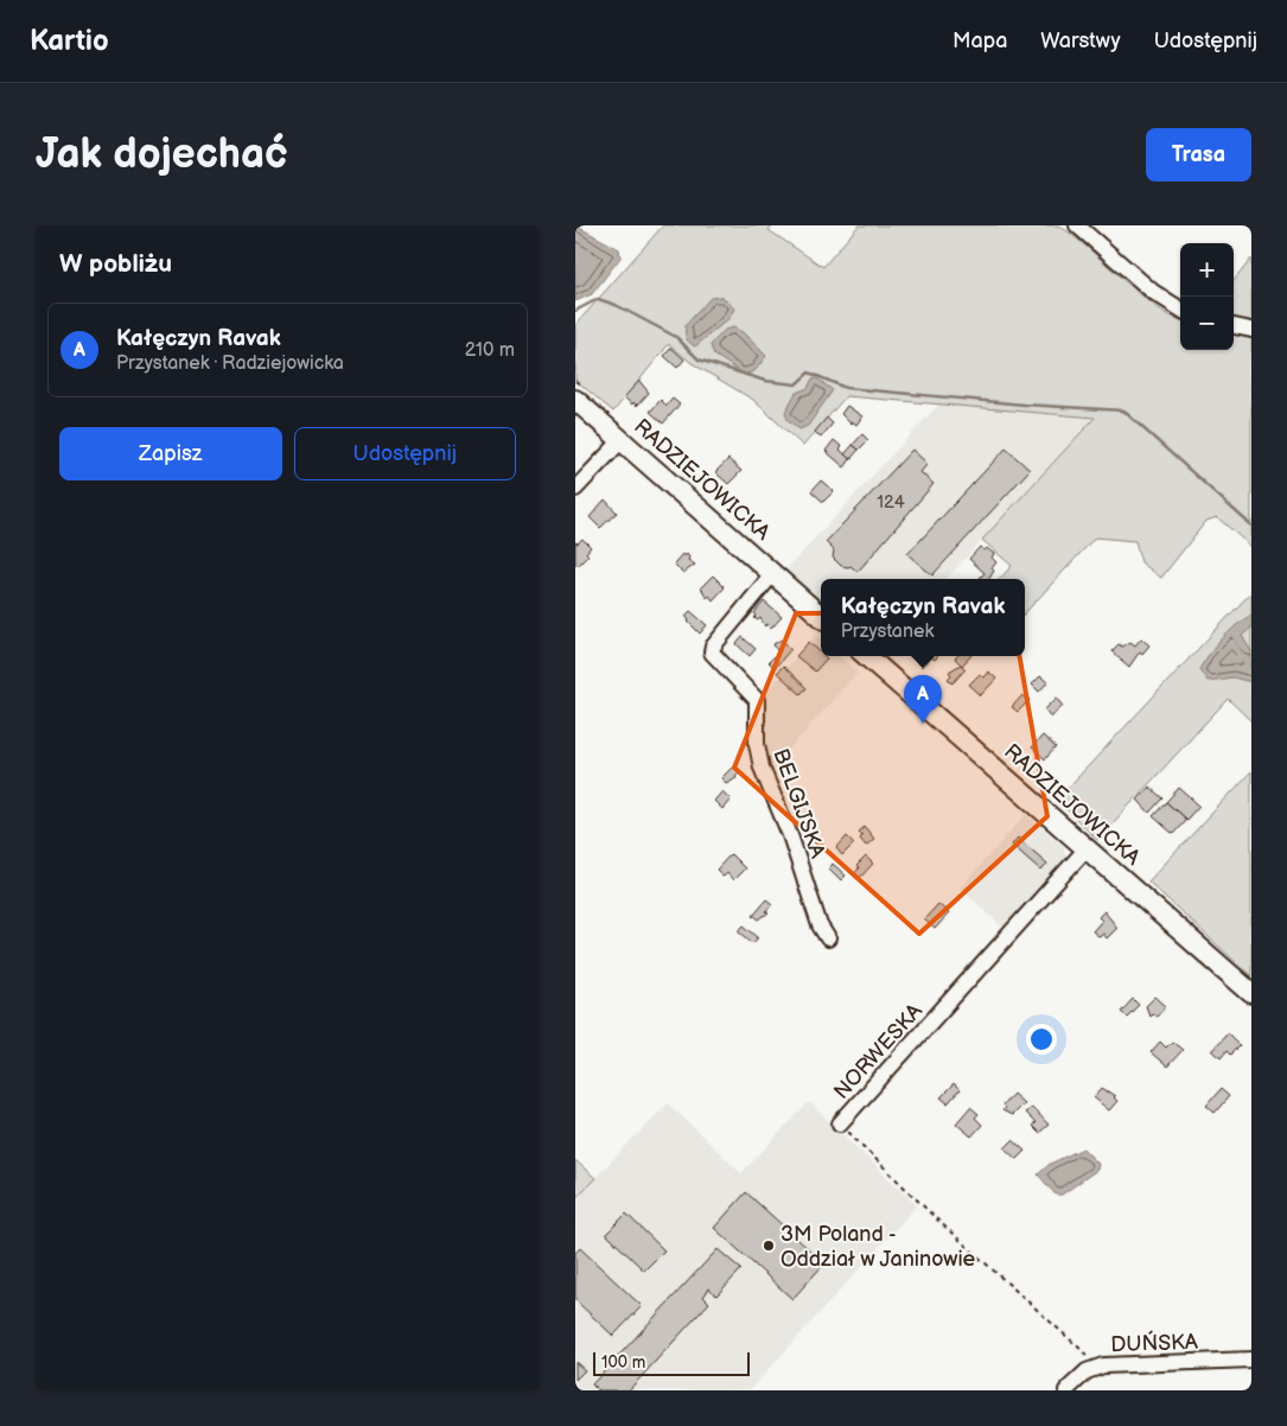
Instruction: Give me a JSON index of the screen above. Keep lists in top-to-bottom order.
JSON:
{
  "streets": {
    "main road": ["RADZIEJOWICKA"],
    "street": ["BELGIJSKA", "NORWESKA", "DUŃSKA"]
  },
  "crossings": [
    ["RADZIEJOWICKA", "BELGIJSKA"],
    ["RADZIEJOWICKA", "NORWESKA"],
    ["NORWESKA", "DUŃSKA"]
  ],
  "places": ["3M Poland - Oddział w Janinowie"],
  "house_numbers": ["124"],
  "scale_bar": "100 m",
  "page": {
    "header": "Kartio",
    "nav": ["Mapa", "Warstwy", "Udostępnij"],
    "buttons": [
      "Trasa",
      ["Zapisz", "Udostępnij"]
    ],
    "title": "Jak dojechać",
    "heading": "W pobliżu",
    "map_buttons": ["+", "−"],
    "list": [
      {
        "mark": "A",
        "name": "Kałęczyn Ravak",
        "note": "Przystanek · Radziejowicka",
        "value": "210 m"
      }
    ],
    "popup": ["Kałęczyn Ravak", "Przystanek"],
    "pins": "A",
    "scale": "100 m"
  }
}
